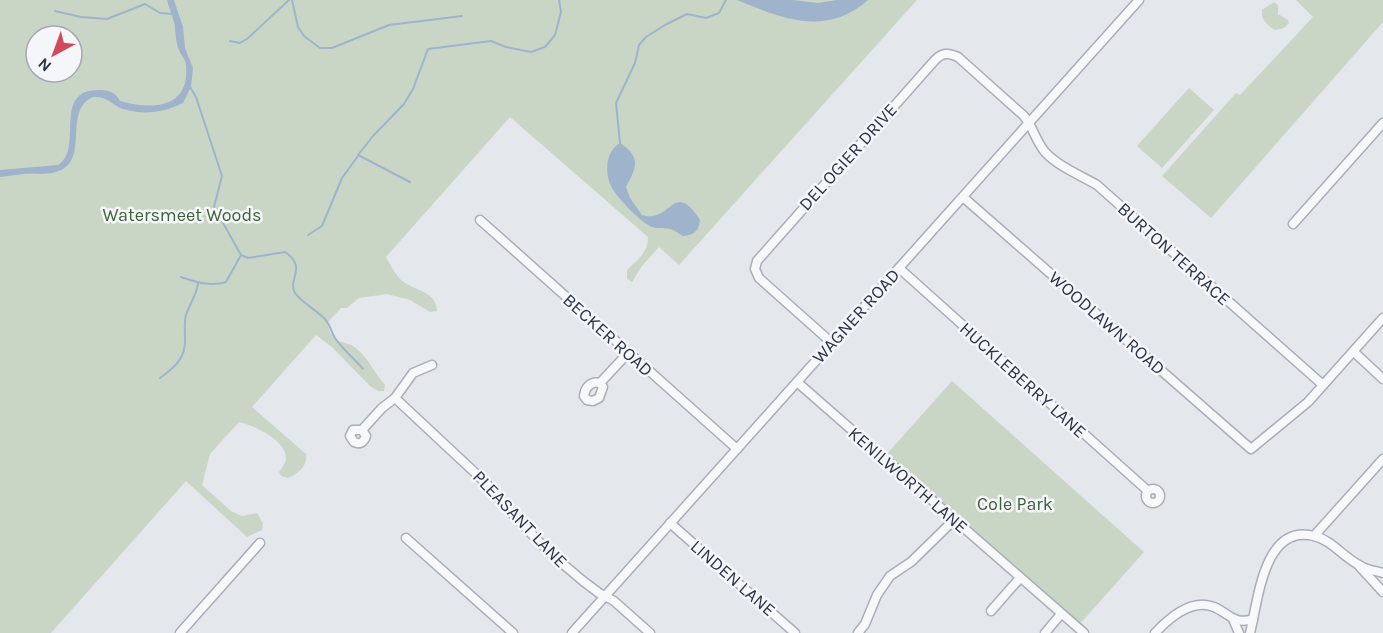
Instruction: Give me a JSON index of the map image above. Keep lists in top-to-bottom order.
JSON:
{
  "streets": {
    "street": [
      "DEL OGIER DRIVE",
      "BURTON TERRACE",
      "WAGNER ROAD",
      "WOODLAWN ROAD",
      "BECKER ROAD",
      "HUCKLEBERRY LANE",
      "KENILWORTH LANE",
      "PLEASANT LANE",
      "LINDEN LANE"
    ]
  },
  "crossings": [
    ["DEL OGIER DRIVE", "BURTON TERRACE"],
    ["DEL OGIER DRIVE", "WAGNER ROAD"],
    ["BURTON TERRACE", "WAGNER ROAD"],
    ["BURTON TERRACE", "WOODLAWN ROAD"],
    ["WAGNER ROAD", "WOODLAWN ROAD"],
    ["WAGNER ROAD", "BECKER ROAD"],
    ["WAGNER ROAD", "HUCKLEBERRY LANE"],
    ["WAGNER ROAD", "KENILWORTH LANE"],
    ["WAGNER ROAD", "PLEASANT LANE"],
    ["WAGNER ROAD", "LINDEN LANE"]
  ],
  "parks": ["Watersmeet Woods", "Cole Park"],
  "north": "bottom left"
}
